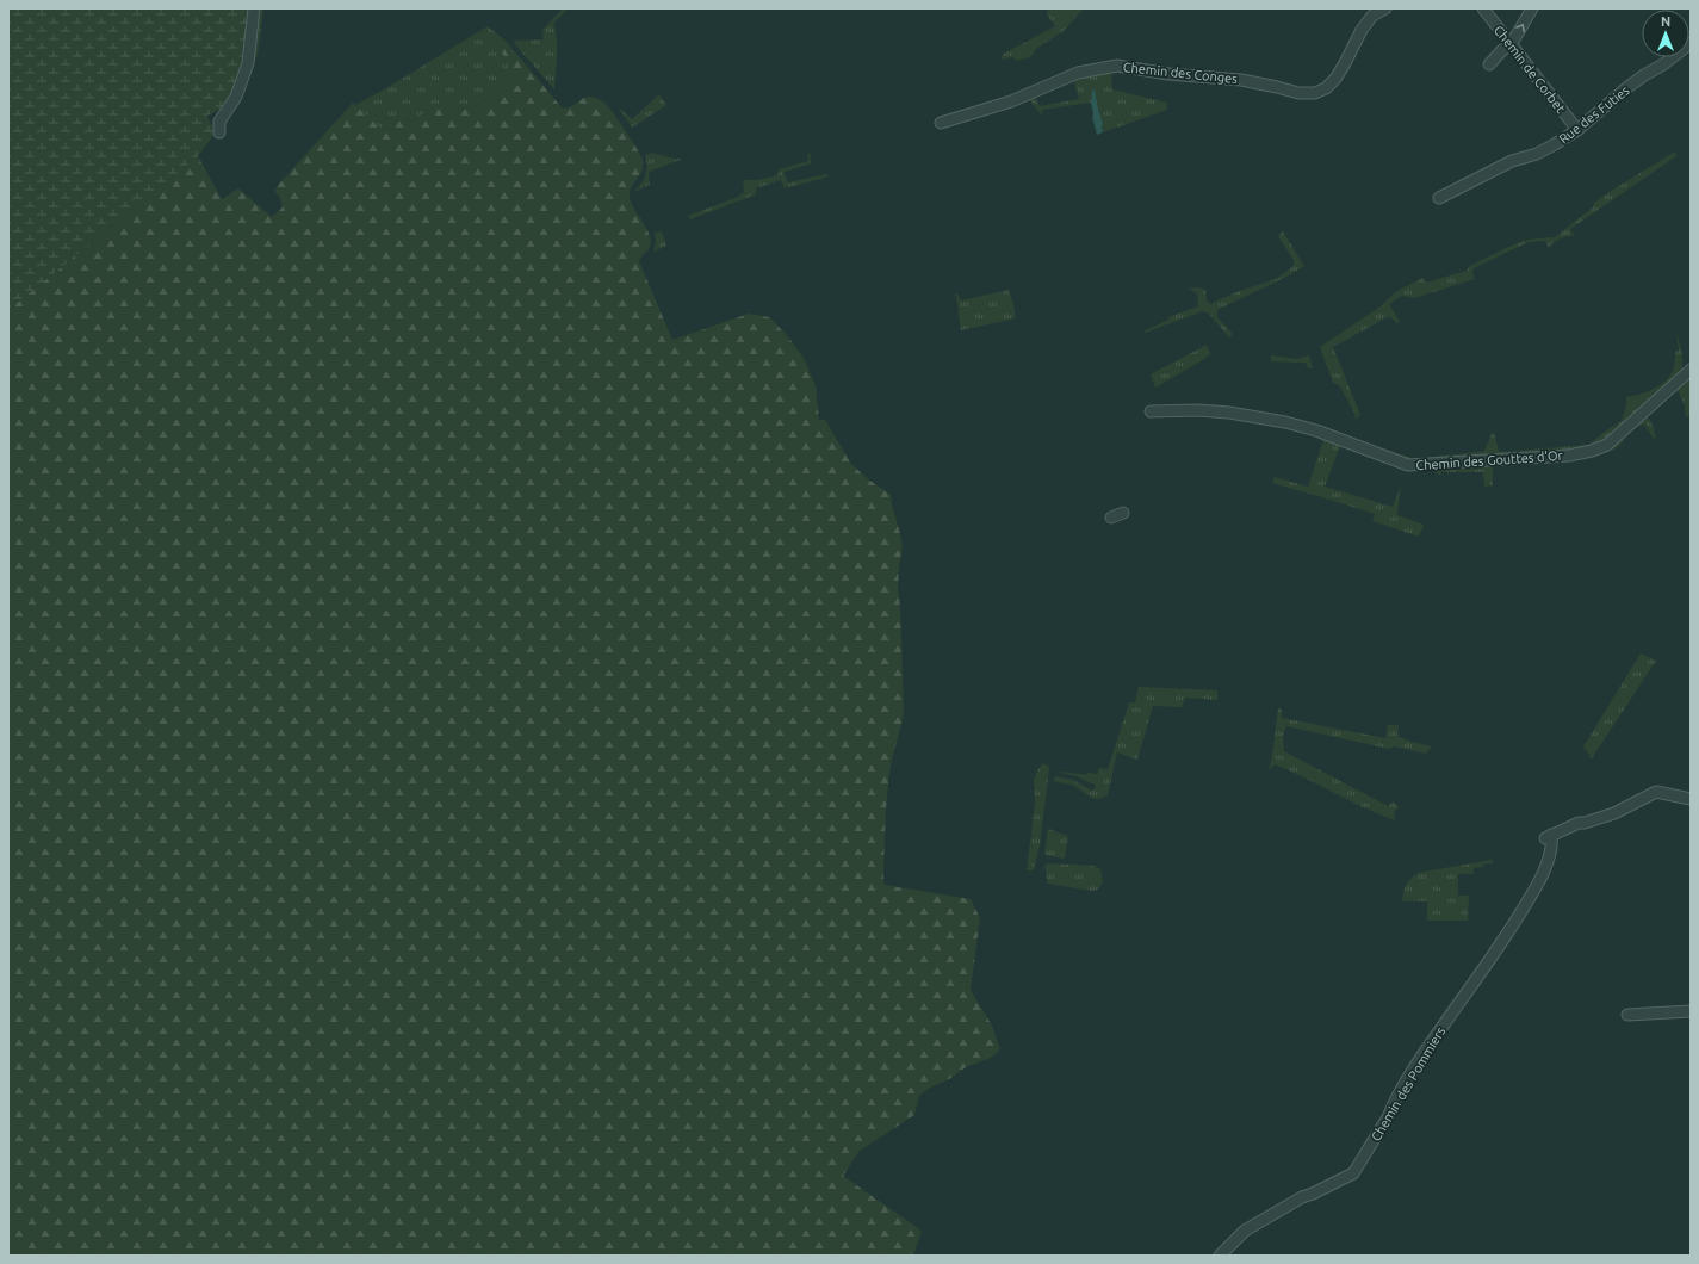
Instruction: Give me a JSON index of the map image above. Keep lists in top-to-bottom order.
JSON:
{
  "streets": {
    "street": [
      "Chemin de Corbet",
      "Chemin des Conges",
      "Rue des Futies",
      "Chemin des Gouttes d'Or",
      "Chemin des Pommiers"
    ]
  },
  "crossings": [
    ["Chemin de Corbet", "Rue des Futies"]
  ],
  "north": "top"
}
